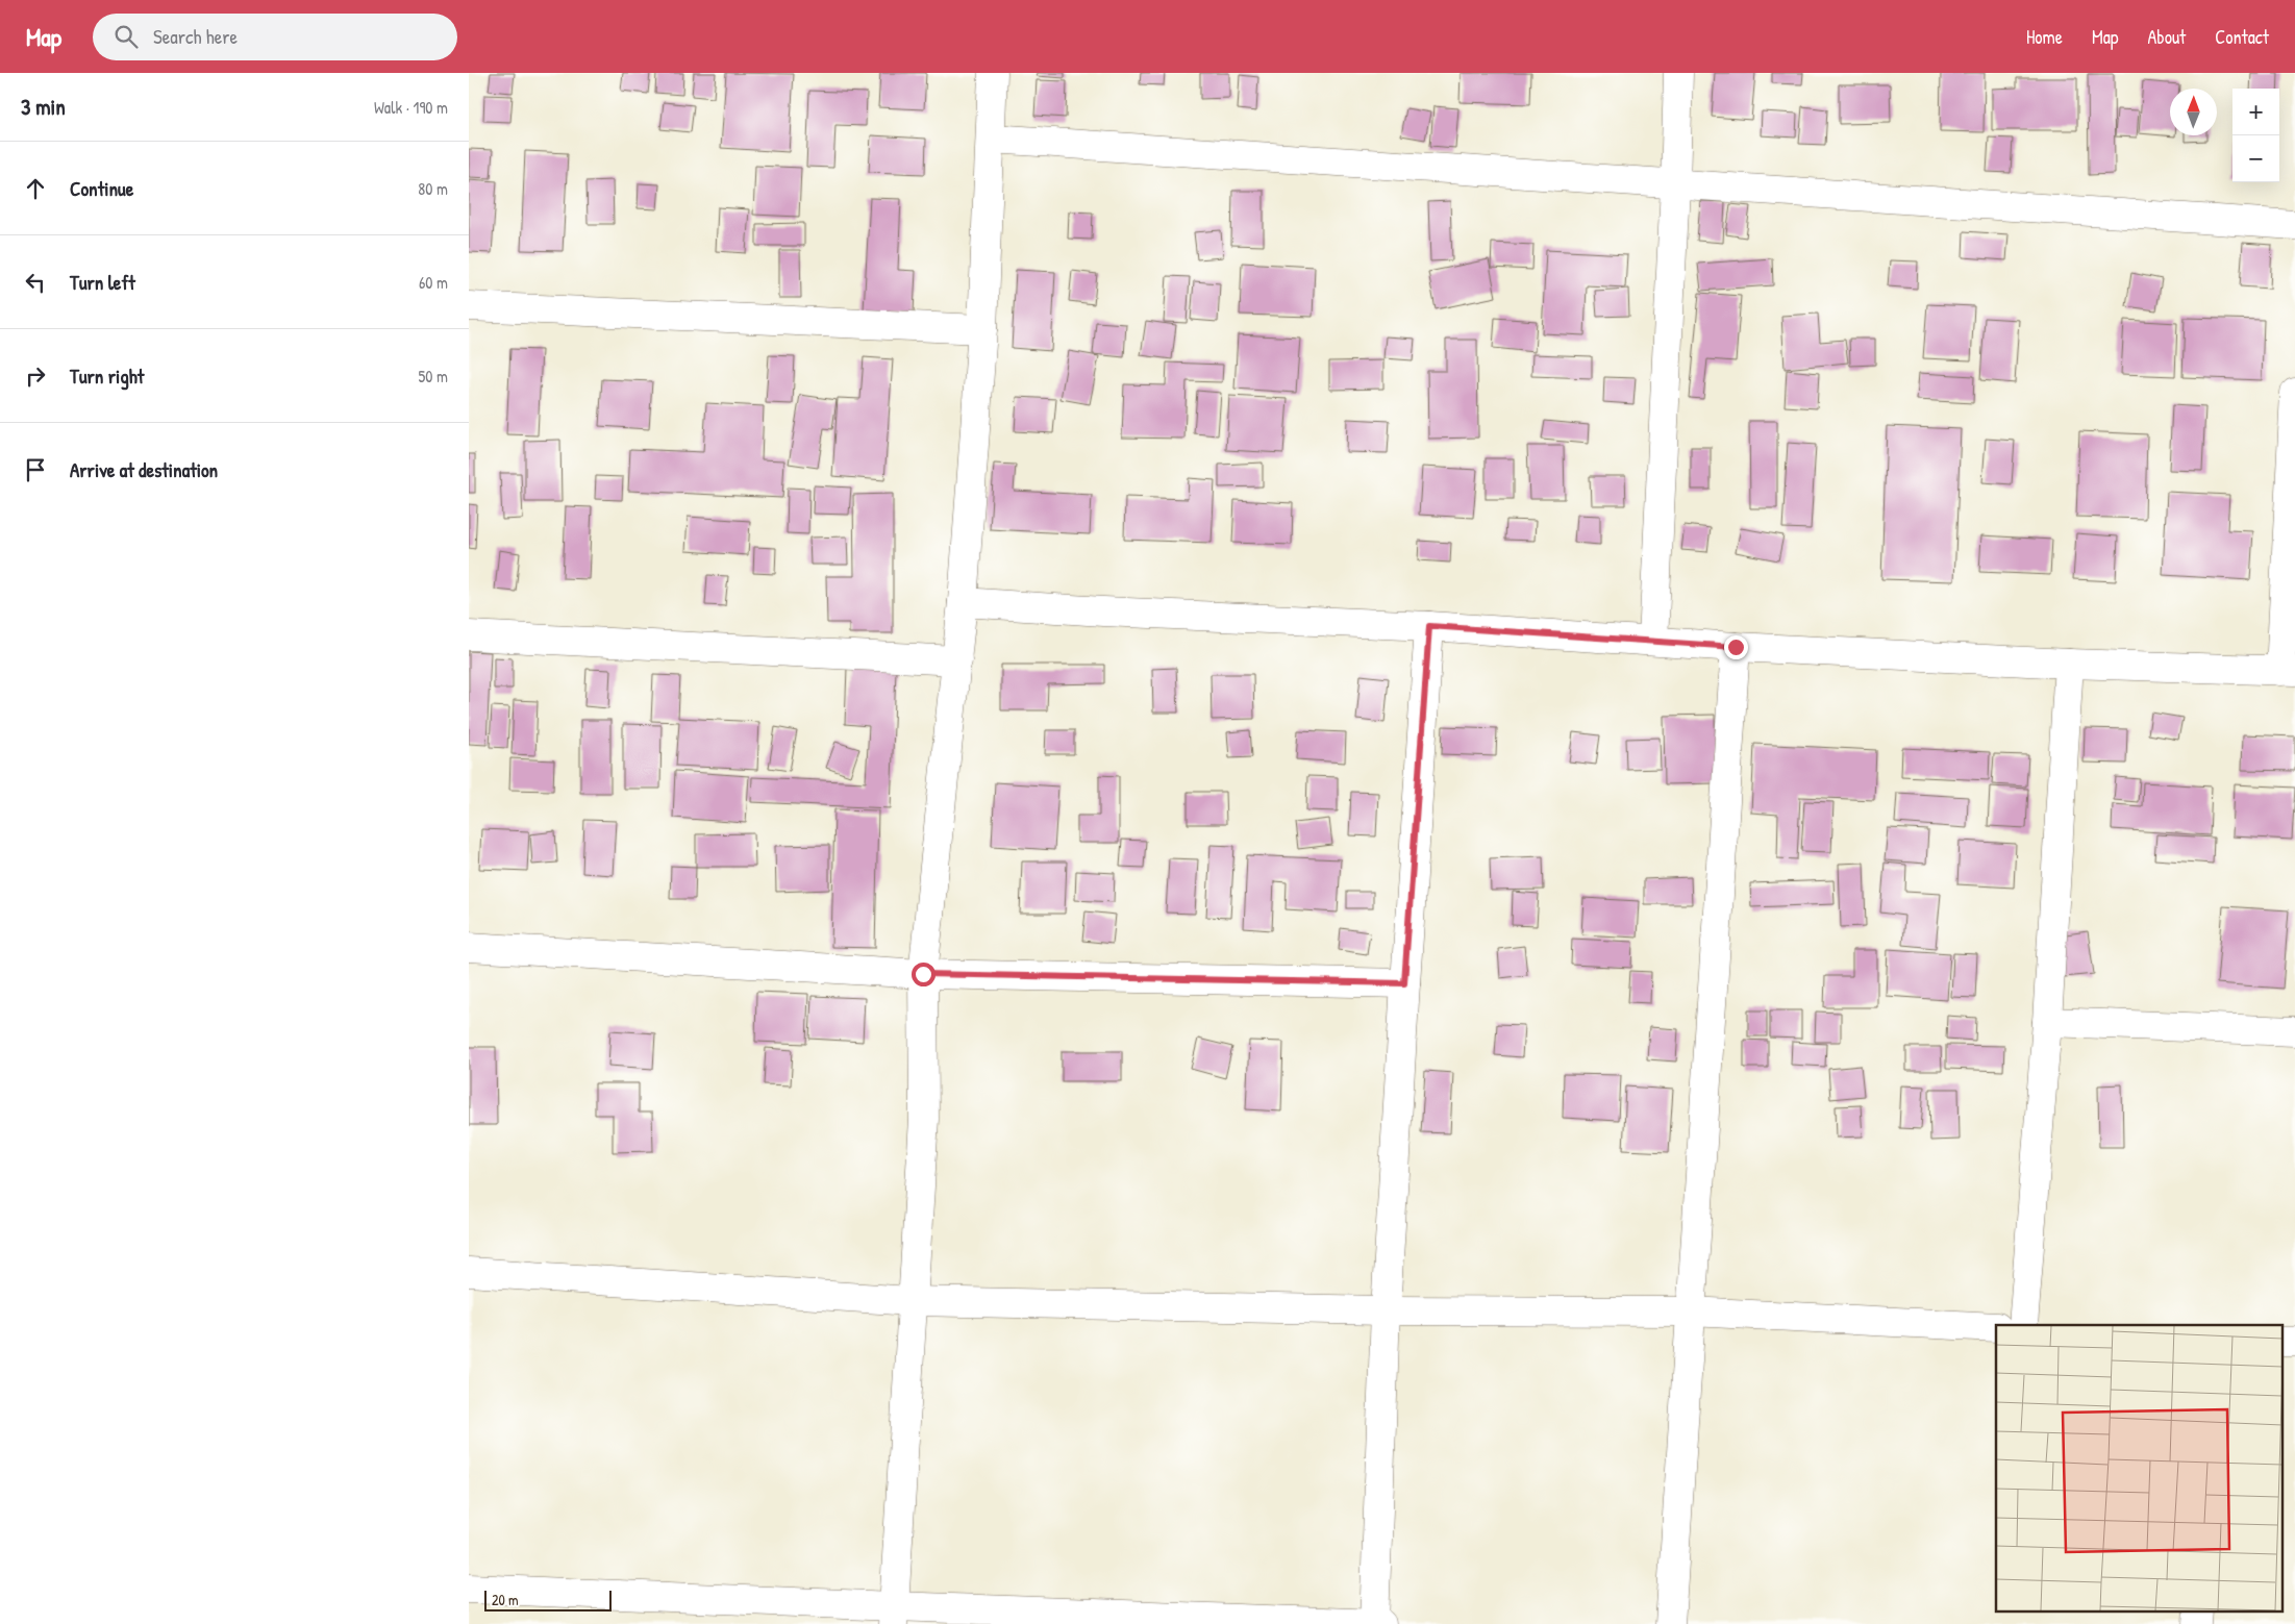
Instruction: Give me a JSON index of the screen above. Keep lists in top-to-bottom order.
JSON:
{
  "scale_bar": "20 m",
  "north": "top",
  "page": {
    "header": "Map",
    "search": "Search here",
    "nav": [
      "Home",
      "Map",
      "About",
      "Contact"
    ],
    "heading": ["3 min", "Walk · 190 m"],
    "map_buttons": ["+", "−"],
    "list": [
      ["Continue", "80 m"],
      ["Turn left", "60 m"],
      ["Turn right", "50 m"],
      "Arrive at destination"
    ],
    "scale": "20 m"
  }
}
